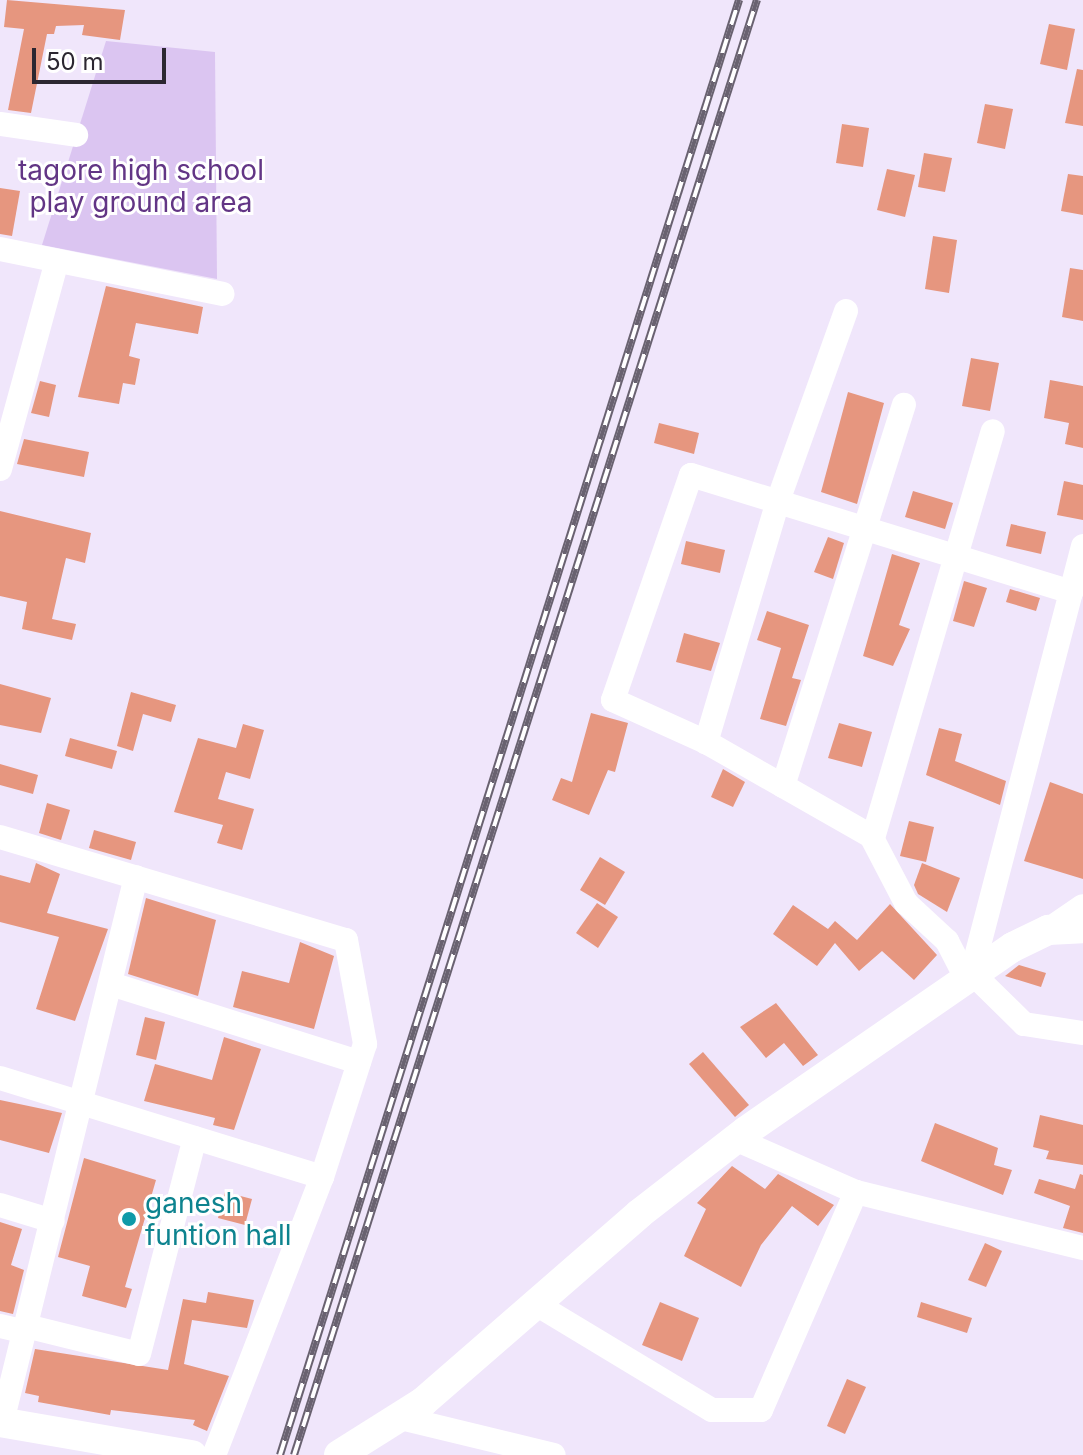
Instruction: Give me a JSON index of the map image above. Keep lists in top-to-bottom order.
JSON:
{
  "parks": ["tagore high school play ground area"],
  "places": ["ganesh funtion hall"],
  "scale_bar": "50 m"
}
